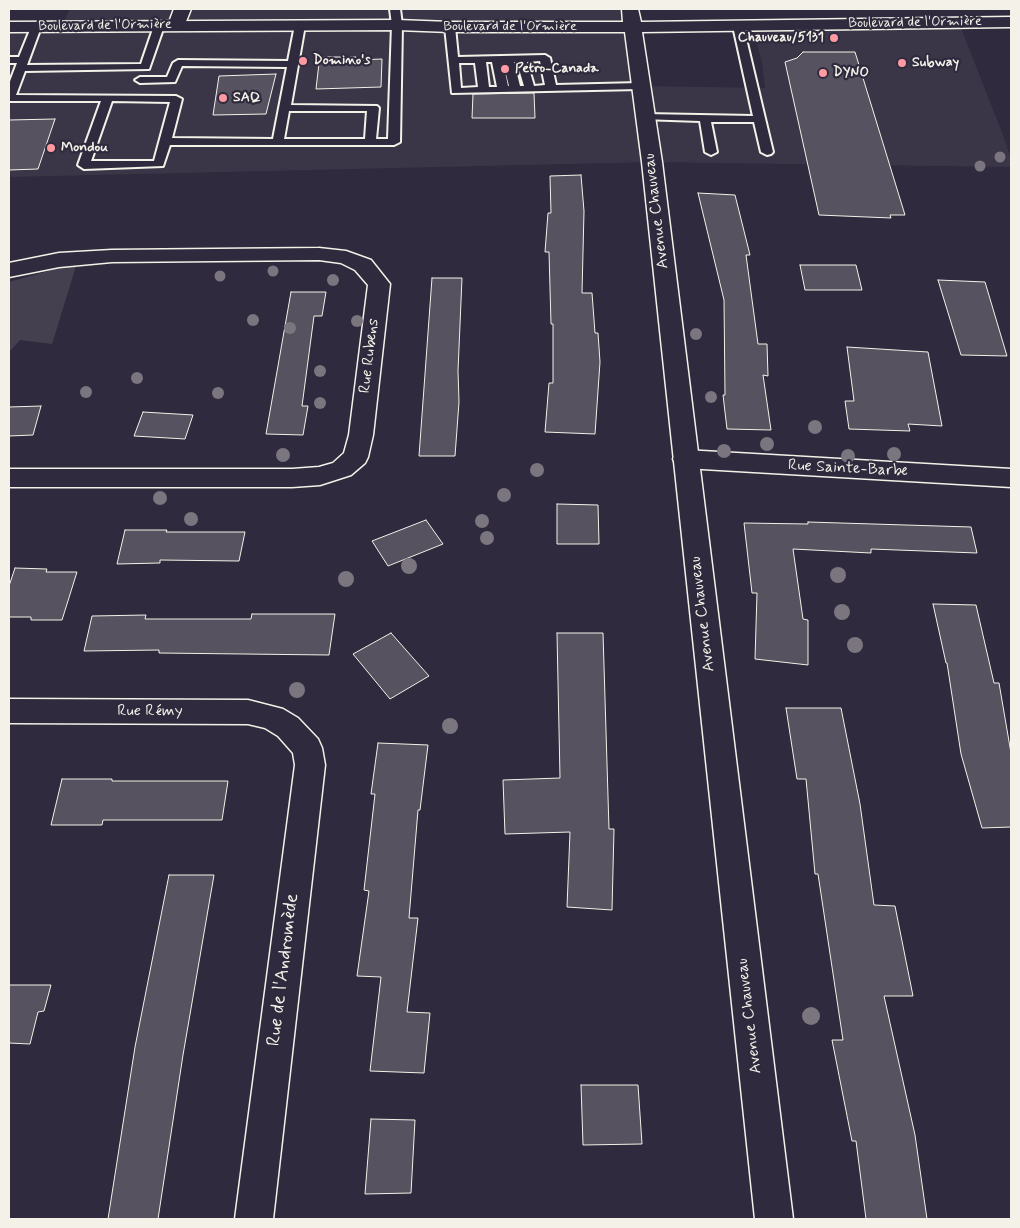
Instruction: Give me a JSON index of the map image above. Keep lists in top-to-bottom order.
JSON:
{
  "streets": {
    "street": [
      "Boulevard de l'Ormière",
      "Avenue Chauveau",
      "Rue Rubens",
      "Rue Sainte-Barbe",
      "Rue Rémy",
      "Rue de l'Andromède"
    ]
  },
  "crossings": [
    ["Boulevard de l'Ormière", "Avenue Chauveau"],
    ["Avenue Chauveau", "Rue Sainte-Barbe"],
    ["Rue Rémy", "Rue de l'Andromède"]
  ],
  "places": [
    "Chauveau/5131",
    "Domino's",
    "Subway",
    "Petro-Canada",
    "DYNO",
    "SAQ",
    "Mondou"
  ]
}
